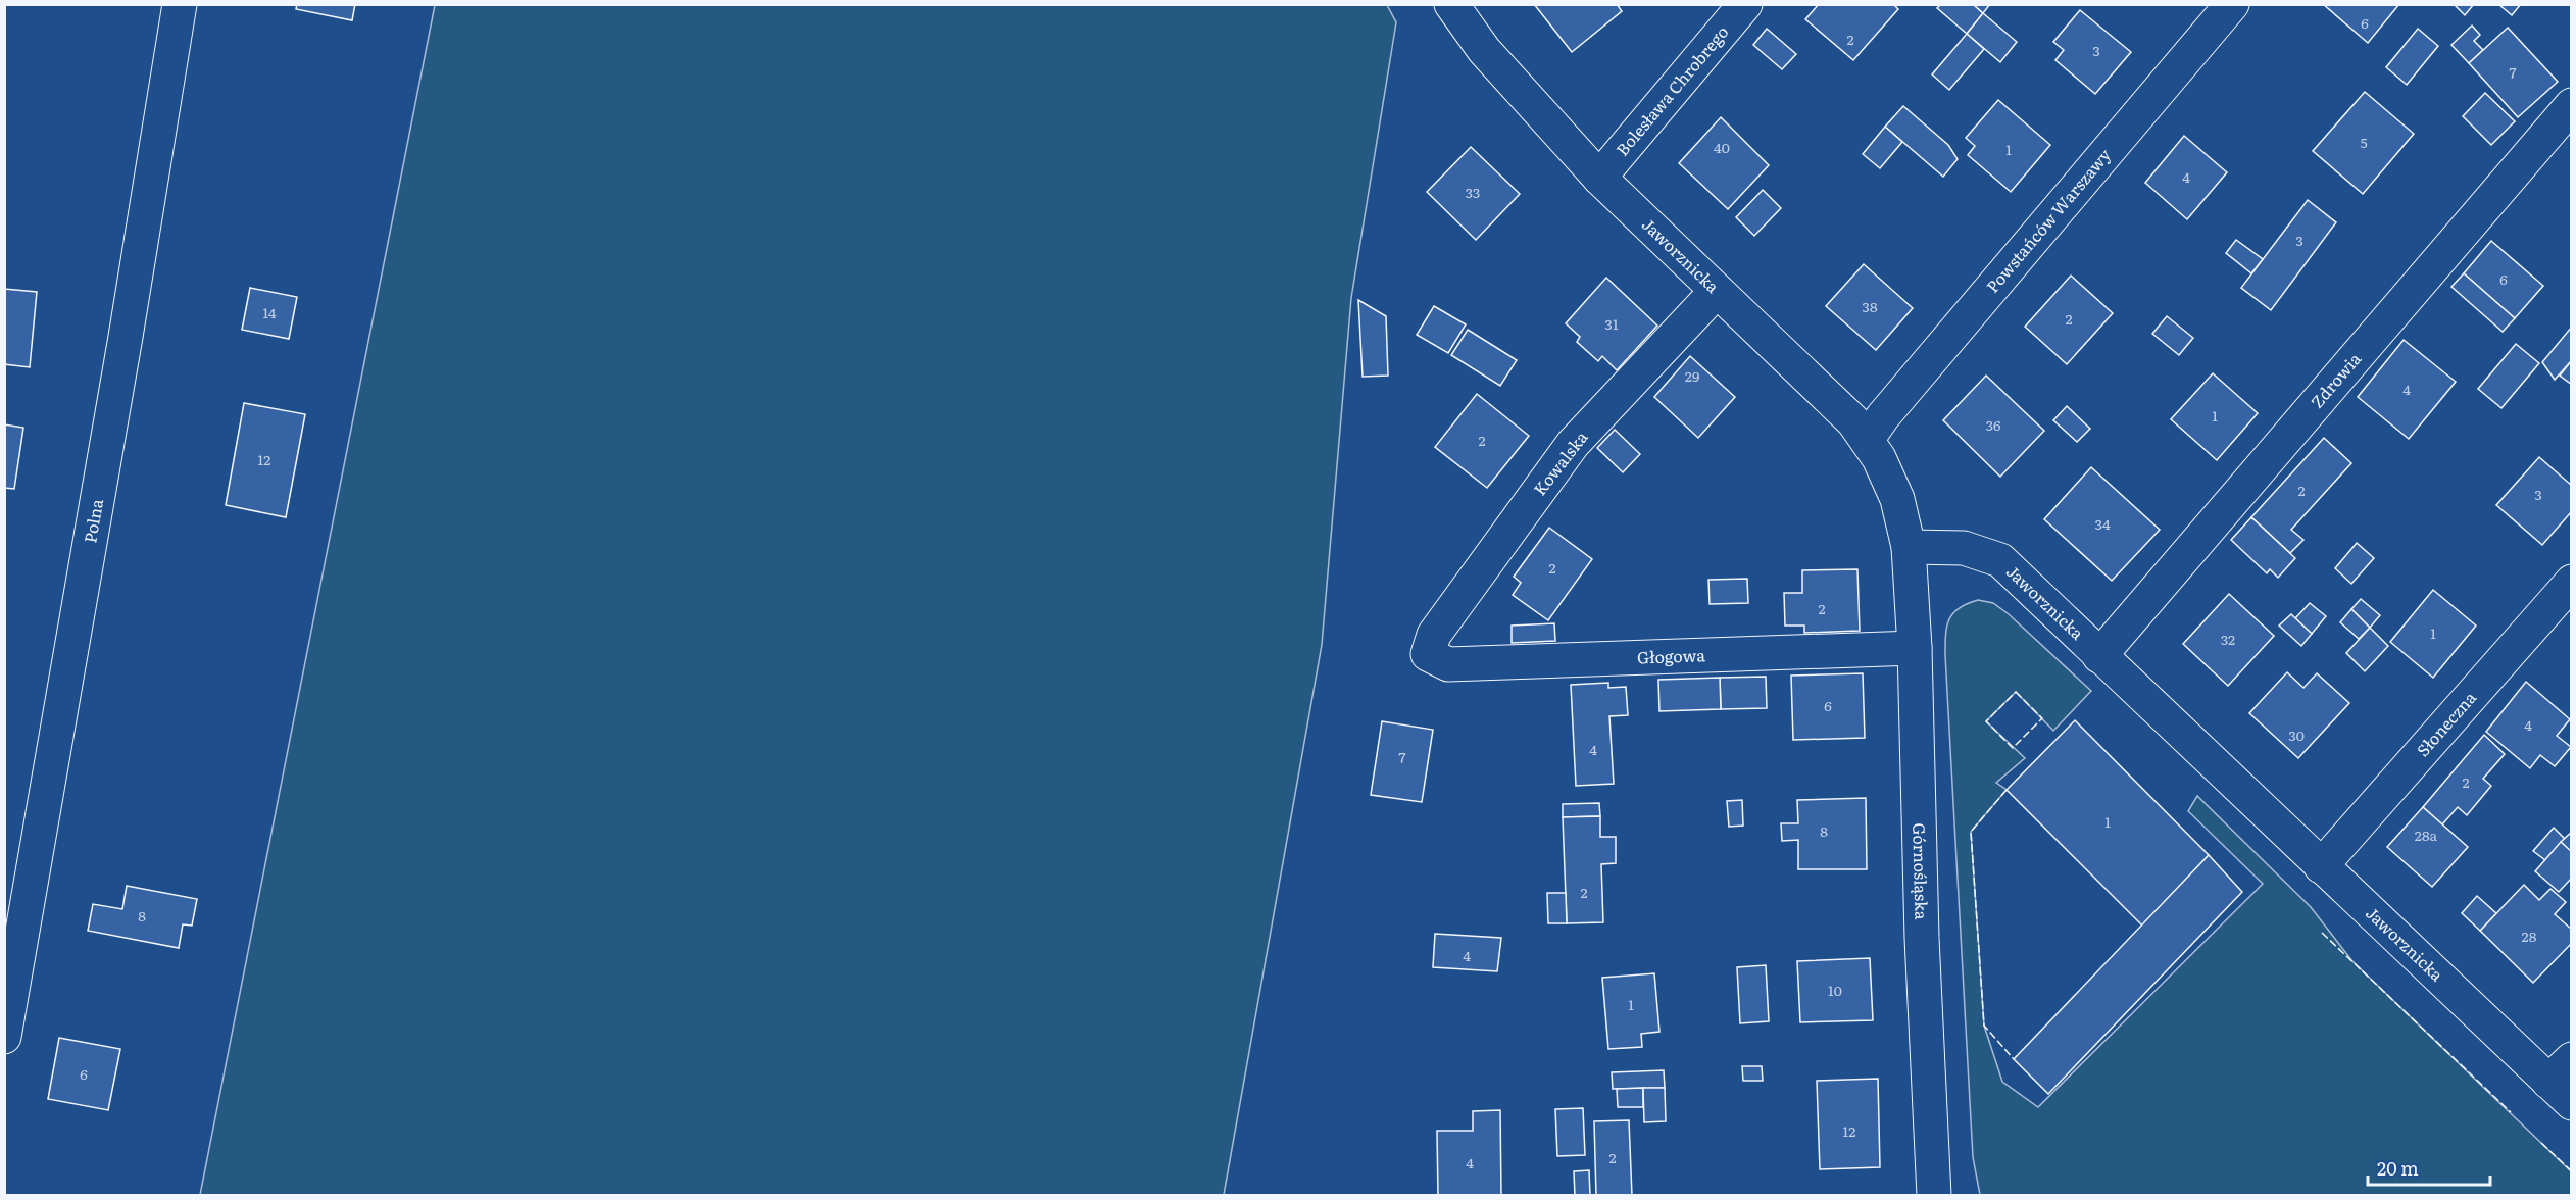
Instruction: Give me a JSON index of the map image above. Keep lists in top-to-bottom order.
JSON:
{
  "streets": {
    "street": [
      "Bolesława Chrobrego",
      "Powstańców Warszawy",
      "Jaworznicka",
      "Zdrowia",
      "Kowalska",
      "Polna",
      "Głogowa",
      "Słoneczna",
      "Górnośląska"
    ]
  },
  "crossings": [
    ["Bolesława Chrobrego", "Jaworznicka"],
    ["Powstańców Warszawy", "Jaworznicka"],
    ["Jaworznicka", "Zdrowia"],
    ["Jaworznicka", "Kowalska"],
    ["Jaworznicka", "Słoneczna"],
    ["Jaworznicka", "Górnośląska"],
    ["Kowalska", "Głogowa"],
    ["Głogowa", "Górnośląska"]
  ],
  "house_numbers": [
    "6",
    "2",
    "3",
    "7",
    "5",
    "40",
    "1",
    "4",
    "33",
    "3",
    "6",
    "38",
    "14",
    "2",
    "31",
    "29",
    "4",
    "1",
    "36",
    "2",
    "12",
    "2",
    "3",
    "34",
    "2",
    "2",
    "1",
    "32",
    "6",
    "4",
    "30",
    "4",
    "7",
    "2",
    "1",
    "8",
    "28a",
    "2",
    "8",
    "28",
    "4",
    "10",
    "1",
    "6",
    "12",
    "2",
    "4"
  ],
  "scale_bar": "20 m"
}
